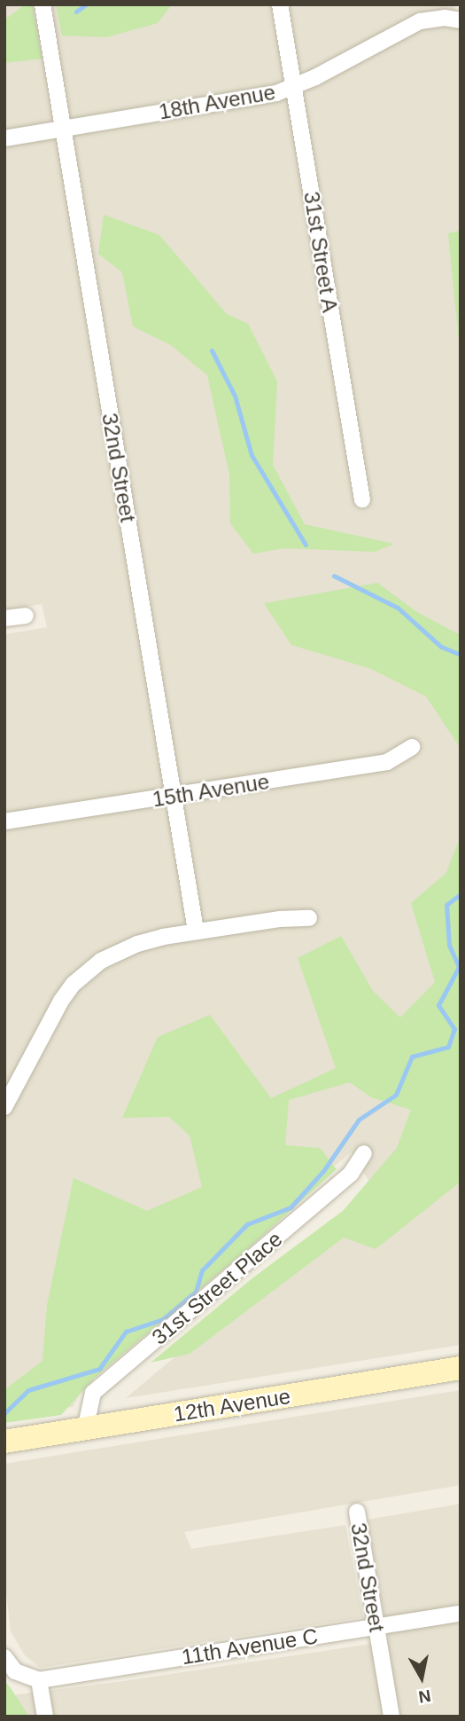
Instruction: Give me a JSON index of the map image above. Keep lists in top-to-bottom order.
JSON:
{
  "streets": {
    "street": [
      "18th Avenue",
      "31st Street A",
      "32nd Street",
      "15th Avenue",
      "31st Street Place",
      "12th Avenue",
      "11th Avenue C"
    ]
  },
  "crossings": [
    ["18th Avenue", "31st Street A"],
    ["18th Avenue", "32nd Street"],
    ["32nd Street", "15th Avenue"],
    ["32nd Street", "11th Avenue C"],
    ["31st Street Place", "12th Avenue"]
  ],
  "north": "bottom"
}
